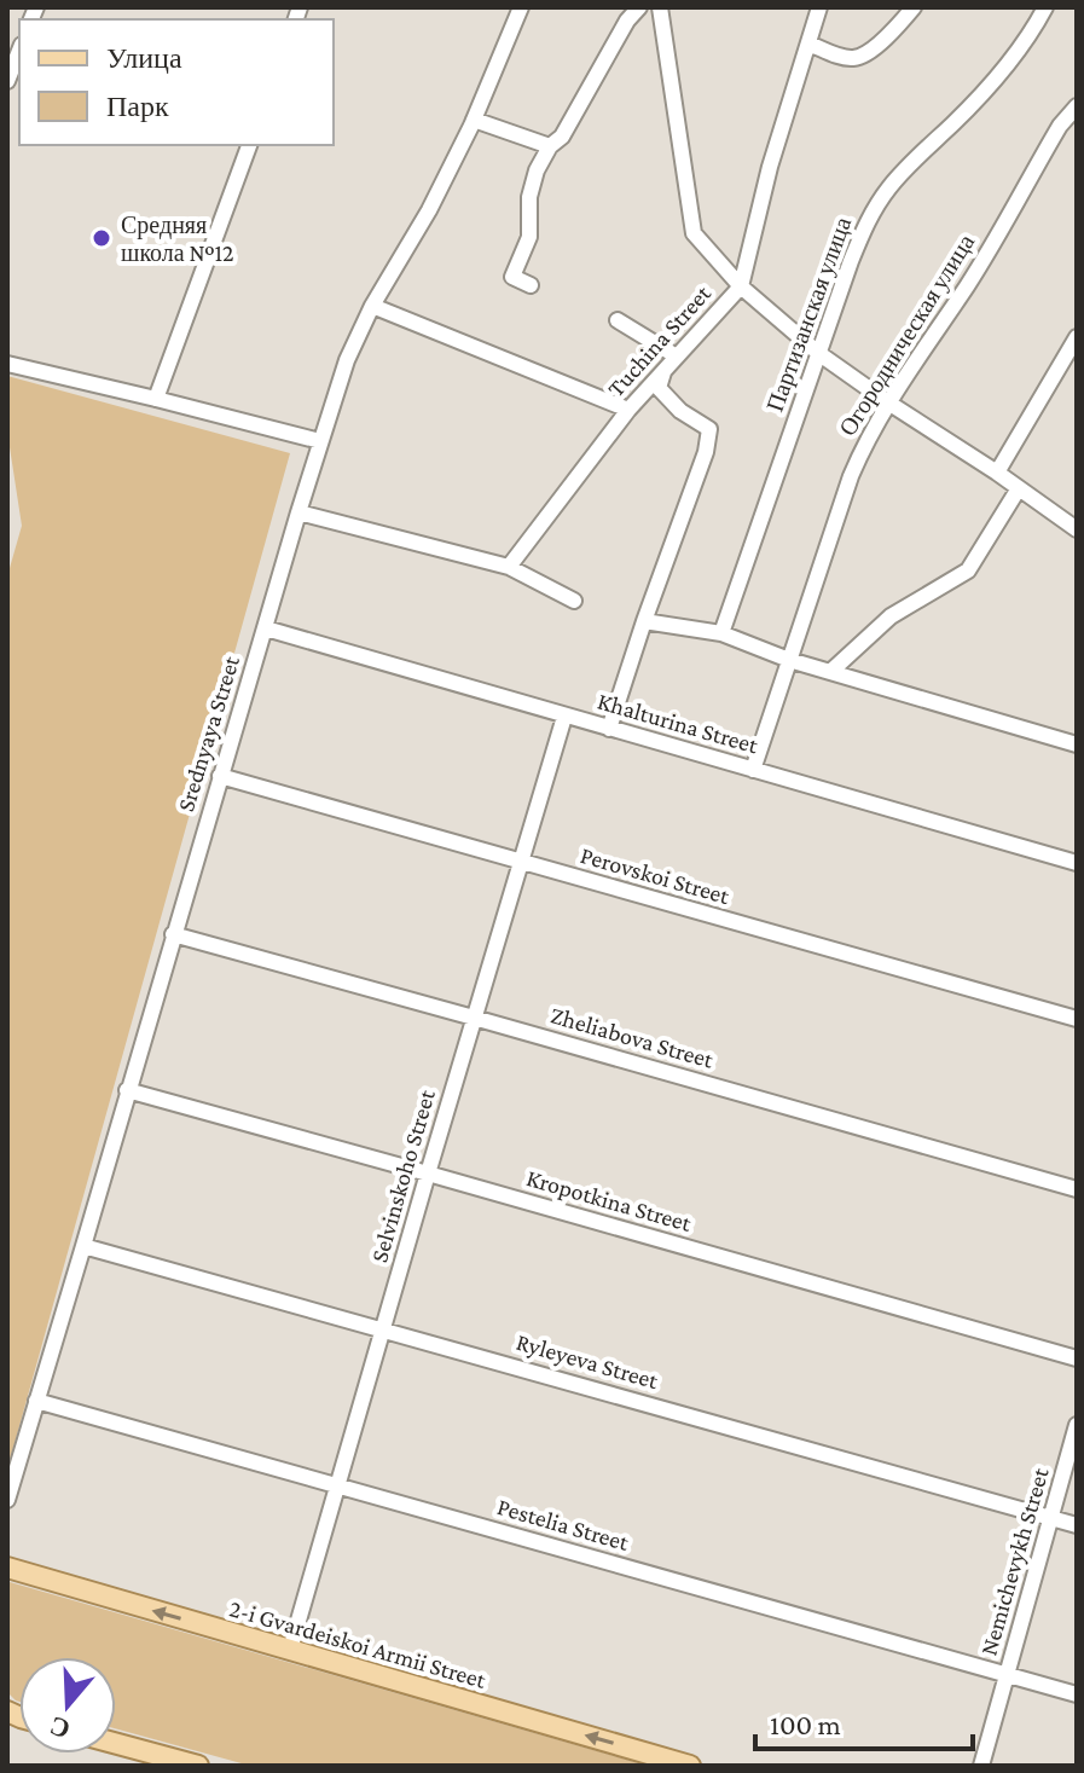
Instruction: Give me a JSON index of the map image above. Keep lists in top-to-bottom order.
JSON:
{
  "streets": {
    "main road": ["2-i Gvardeiskoi Armii Street"],
    "street": [
      "Партизанская улица",
      "Огородническая улица",
      "Tuchina Street",
      "Khalturina Street",
      "Srednyaya Street",
      "Perovskoi Street",
      "Zheliabova Street",
      "Selvinskoho Street",
      "Kropotkina Street",
      "Ryleyeva Street",
      "Pestelia Street",
      "Nemichevykh Street"
    ]
  },
  "crossings": [
    ["Огородническая улица", "Khalturina Street"],
    ["Khalturina Street", "Srednyaya Street"],
    ["Khalturina Street", "Selvinskoho Street"],
    ["Srednyaya Street", "Perovskoi Street"],
    ["Srednyaya Street", "Zheliabova Street"],
    ["Srednyaya Street", "Kropotkina Street"],
    ["Srednyaya Street", "Ryleyeva Street"],
    ["Srednyaya Street", "Pestelia Street"],
    ["Perovskoi Street", "Selvinskoho Street"],
    ["Zheliabova Street", "Selvinskoho Street"],
    ["Selvinskoho Street", "Kropotkina Street"],
    ["Selvinskoho Street", "Ryleyeva Street"],
    ["Selvinskoho Street", "Pestelia Street"],
    ["Selvinskoho Street", "2-i Gvardeiskoi Armii Street"],
    ["Ryleyeva Street", "Nemichevykh Street"],
    ["Pestelia Street", "Nemichevykh Street"]
  ],
  "one_way": ["2-i Gvardeiskoi Armii Street"],
  "places": ["Средняя школа №12"],
  "legend": ["Улица", "Парк"],
  "scale_bar": "100 m",
  "north": "bottom"
}
